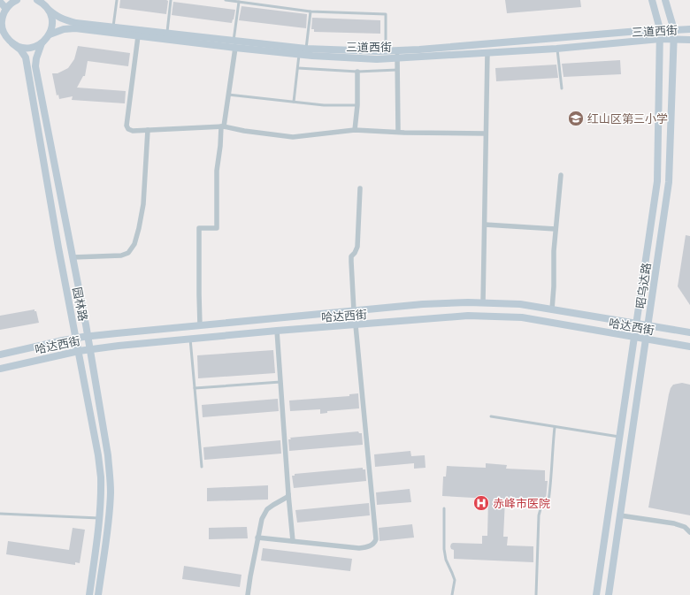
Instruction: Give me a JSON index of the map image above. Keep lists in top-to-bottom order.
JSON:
{
  "streets": {
    "main road": [
      "三道西街",
      "昭乌达路",
      "园林路",
      "哈达西街"
    ]
  },
  "crossings": [
    ["三道西街", "昭乌达路"],
    ["昭乌达路", "哈达西街"],
    ["园林路", "哈达西街"]
  ],
  "places": {
    "school or university": ["红山区第三小学"],
    "hospital": ["赤峰市医院"]
  }
}
